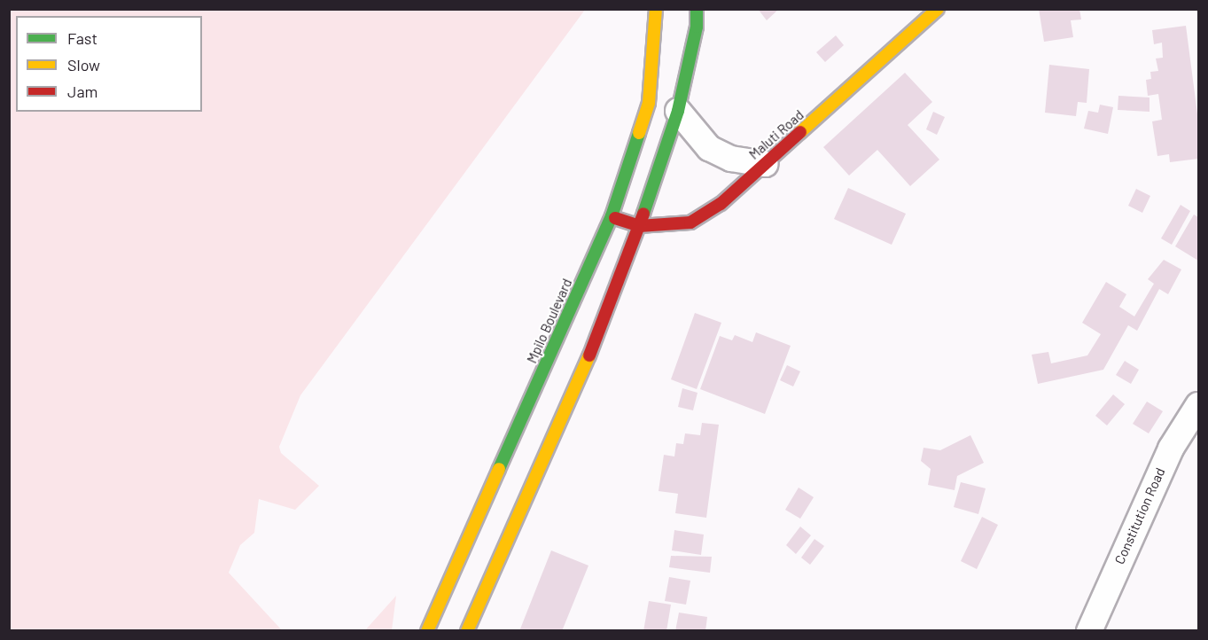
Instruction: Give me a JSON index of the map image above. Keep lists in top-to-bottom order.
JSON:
{
  "streets": {
    "main road": ["Maluti Road", "Mpilo Boulevard"],
    "street": ["Constitution Road"]
  },
  "crossings": [
    ["Maluti Road", "Mpilo Boulevard"]
  ],
  "legend": ["Fast", "Slow", "Jam"]
}
